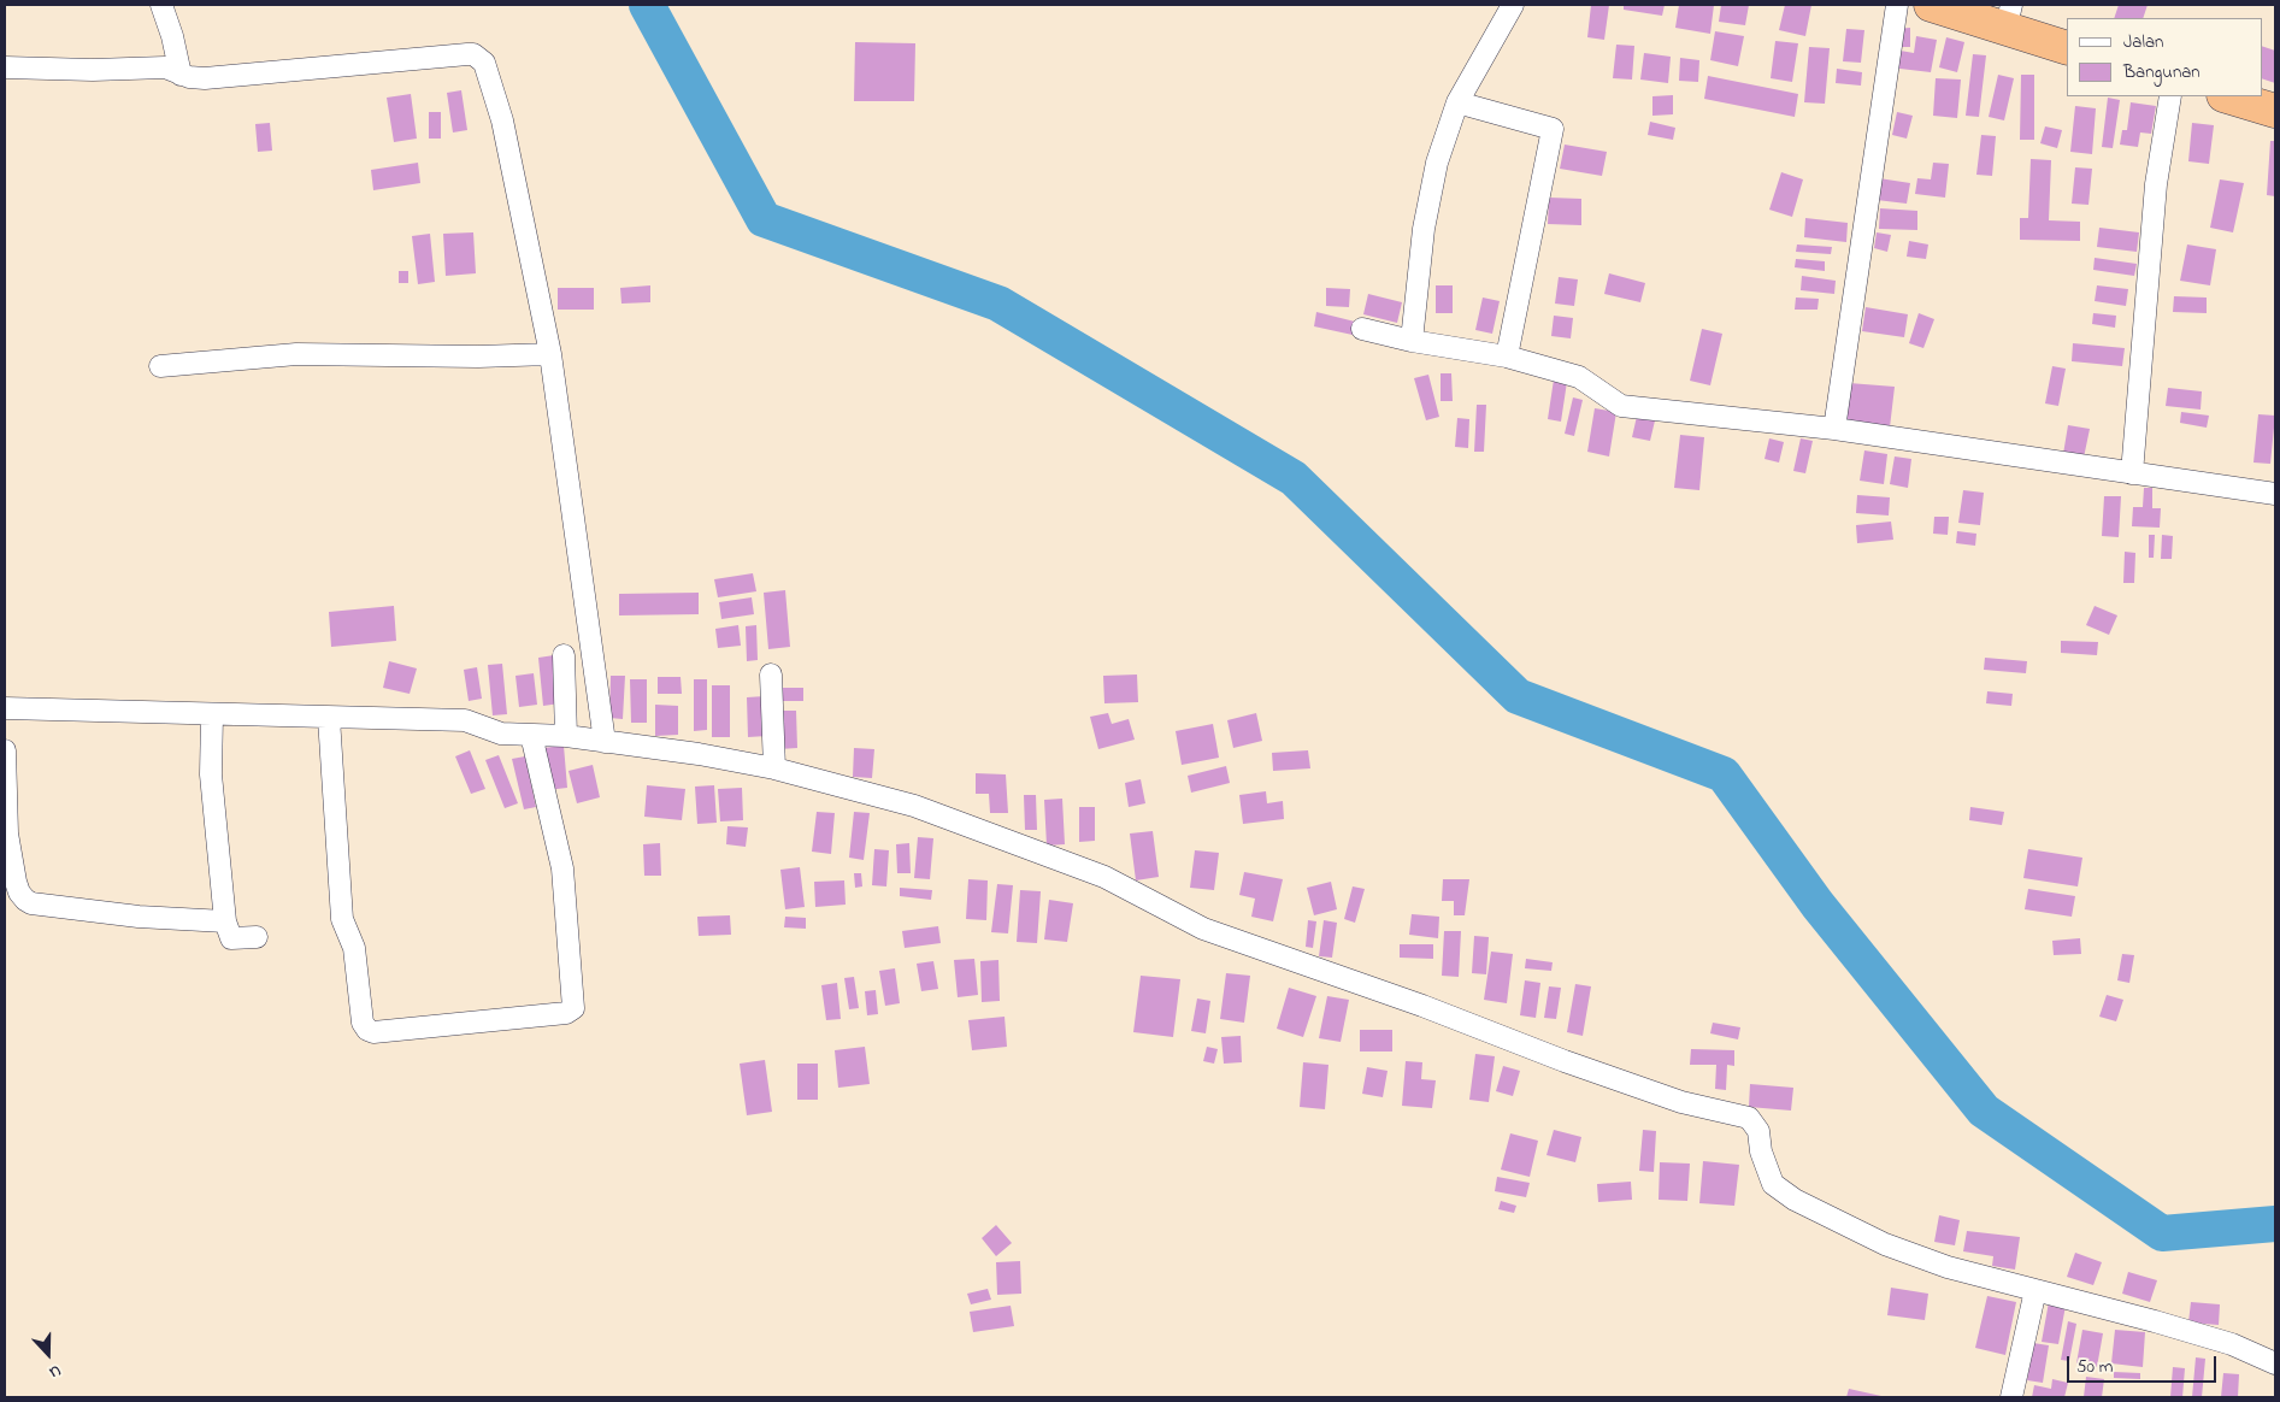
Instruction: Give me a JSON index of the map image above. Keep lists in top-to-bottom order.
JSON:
{
  "legend": ["Jalan", "Bangunan"],
  "scale_bar": "50 m",
  "north": "bottom"
}
